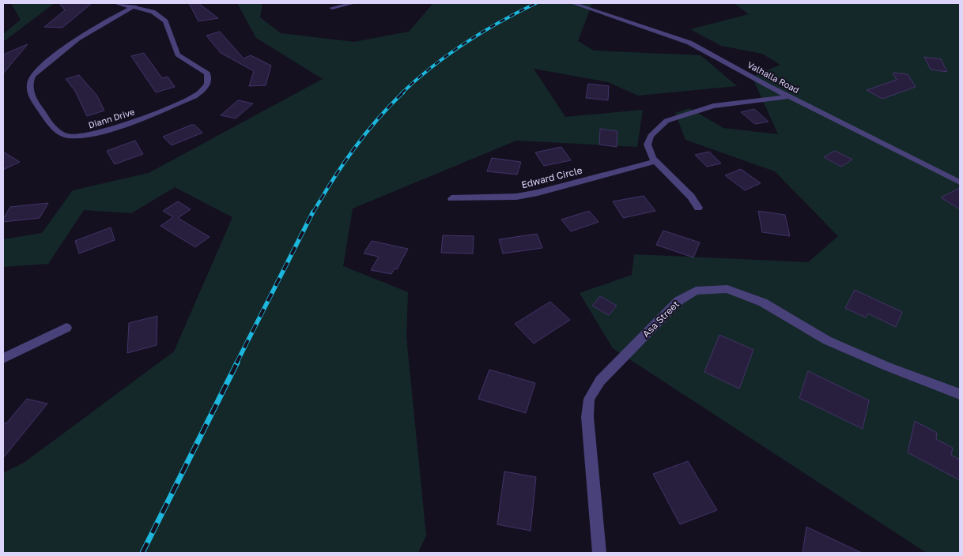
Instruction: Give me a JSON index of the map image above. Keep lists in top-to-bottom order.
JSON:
{
  "streets": {
    "street": [
      "Valhalla Road",
      "Diann Drive",
      "Edward Circle",
      "Asa Street"
    ]
  }
}
